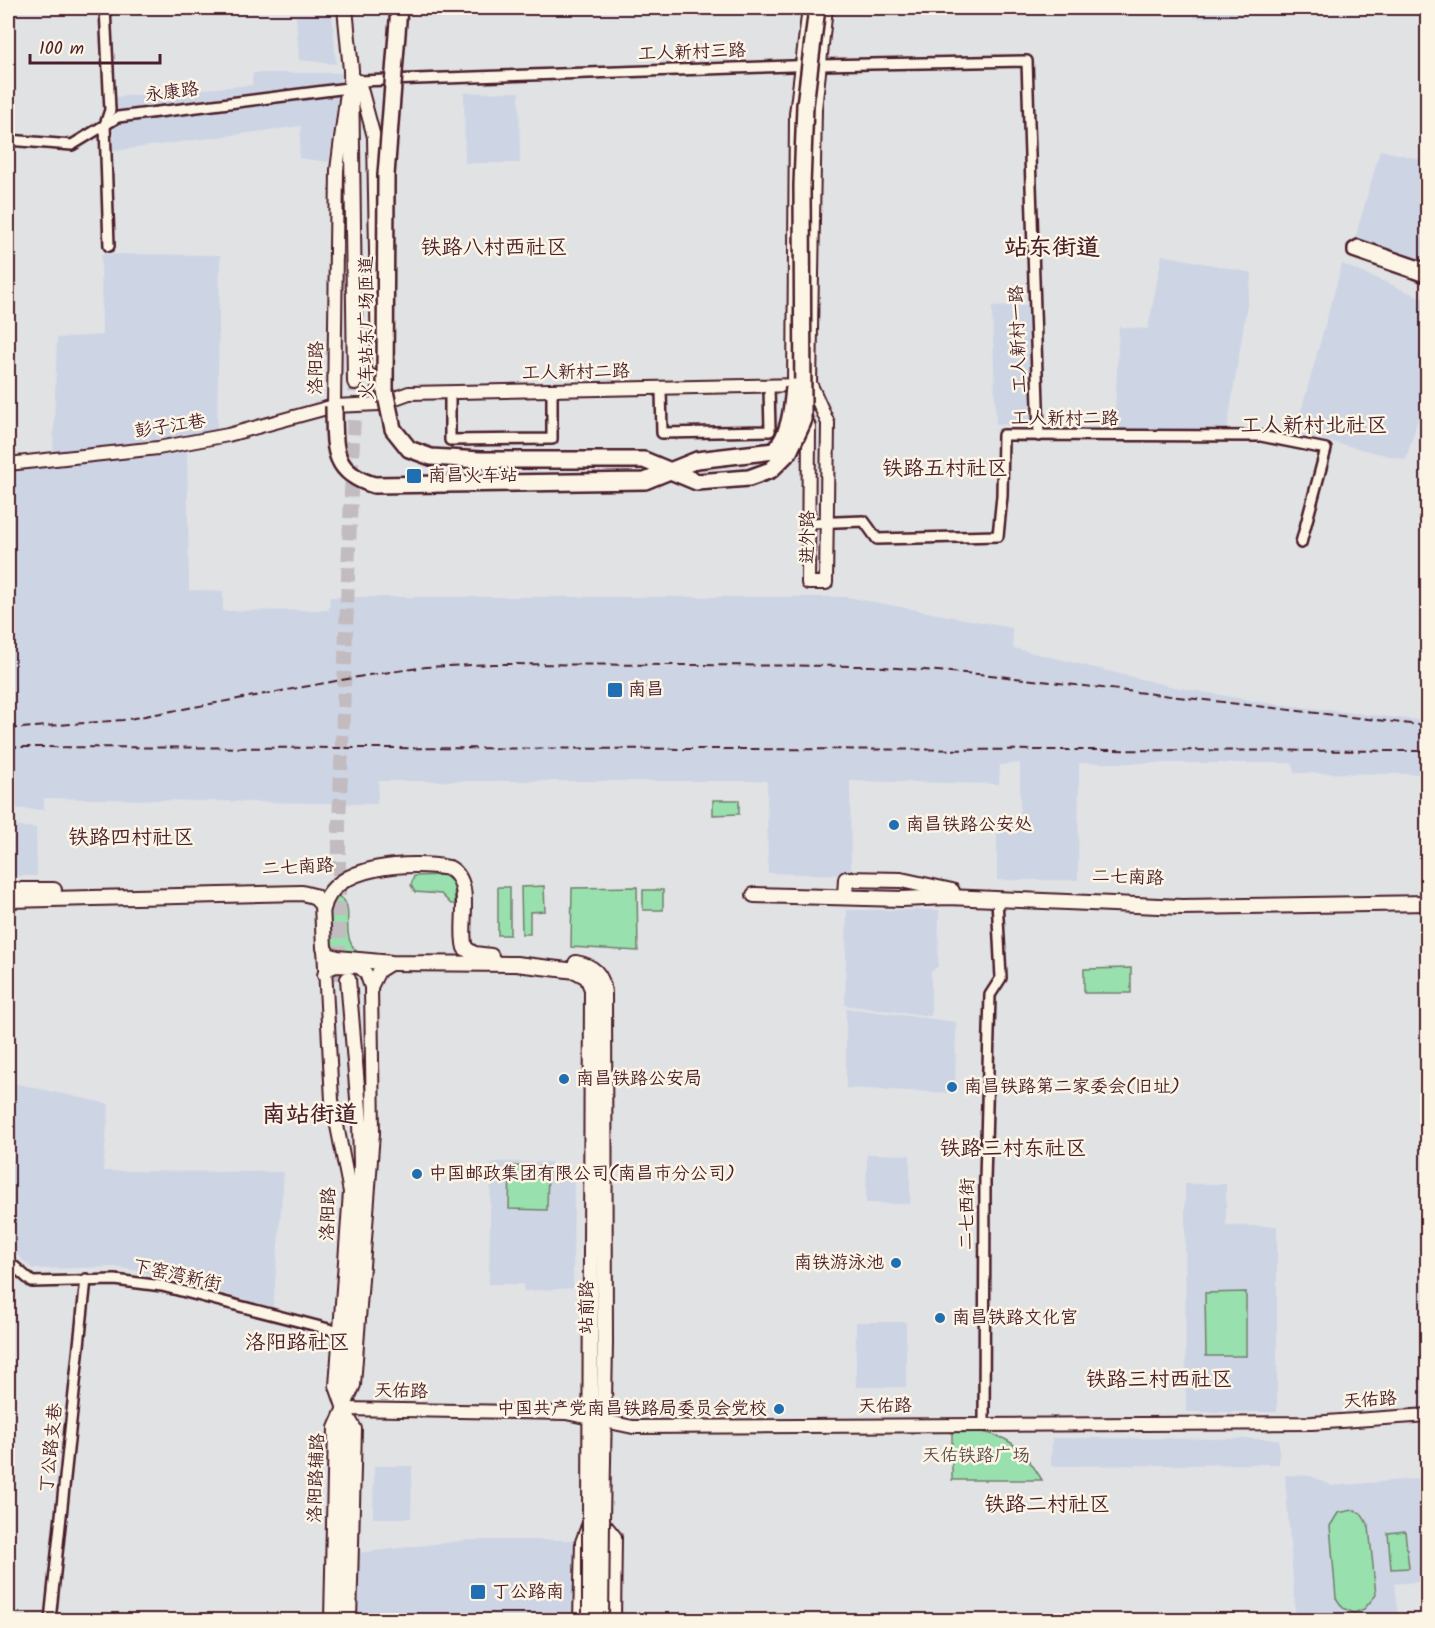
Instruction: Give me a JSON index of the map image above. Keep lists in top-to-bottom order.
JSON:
{
  "streets": {
    "highway": ["火车站东广场匝道"],
    "main road": ["洛阳路", "二七南路", "站前路"],
    "street": [
      "工人新村三路",
      "永康路",
      "工人新村一路",
      "工人新村二路",
      "彭子江巷",
      "进外路",
      "二七西街",
      "下窑湾新街",
      "天佑路",
      "丁公路支巷",
      "洛阳路辅路"
    ]
  },
  "crossings": [
    ["工人新村三路", "永康路"],
    ["工人新村三路", "工人新村一路"],
    ["工人新村三路", "洛阳路"],
    ["工人新村三路", "进外路"],
    ["永康路", "洛阳路"],
    ["火车站东广场匝道", "洛阳路"],
    ["火车站东广场匝道", "工人新村二路"],
    ["火车站东广场匝道", "彭子江巷"],
    ["火车站东广场匝道", "进外路"],
    ["工人新村一路", "工人新村二路"],
    ["洛阳路", "工人新村二路"],
    ["洛阳路", "彭子江巷"],
    ["洛阳路", "下窑湾新街"],
    ["洛阳路", "天佑路"],
    ["洛阳路", "洛阳路辅路"],
    ["工人新村二路", "进外路"],
    ["二七南路", "二七西街"],
    ["二七南路", "站前路"],
    ["二七西街", "天佑路"],
    ["下窑湾新街", "丁公路支巷"],
    ["站前路", "天佑路"],
    ["天佑路", "洛阳路辅路"]
  ],
  "districts": [
    "铁路八村西社区",
    "站东街道",
    "工人新村北社区",
    "铁路五村社区",
    "铁路四村社区",
    "南站街道",
    "铁路三村东社区",
    "洛阳路社区",
    "铁路三村西社区",
    "铁路二村社区"
  ],
  "parks": ["天佑铁路广场"],
  "places": {
    "transit": ["南昌火车站", "南昌", "丁公路南"],
    "other": [
      "南昌铁路公安处",
      "南昌铁路公安局",
      "南昌铁路第二家委会(旧址)",
      "中国邮政集团有限公司(南昌市分公司)",
      "南铁游泳池",
      "南昌铁路文化宫",
      "中国共产党南昌铁路局委员会党校"
    ]
  },
  "scale_bar": "100 m"
}
